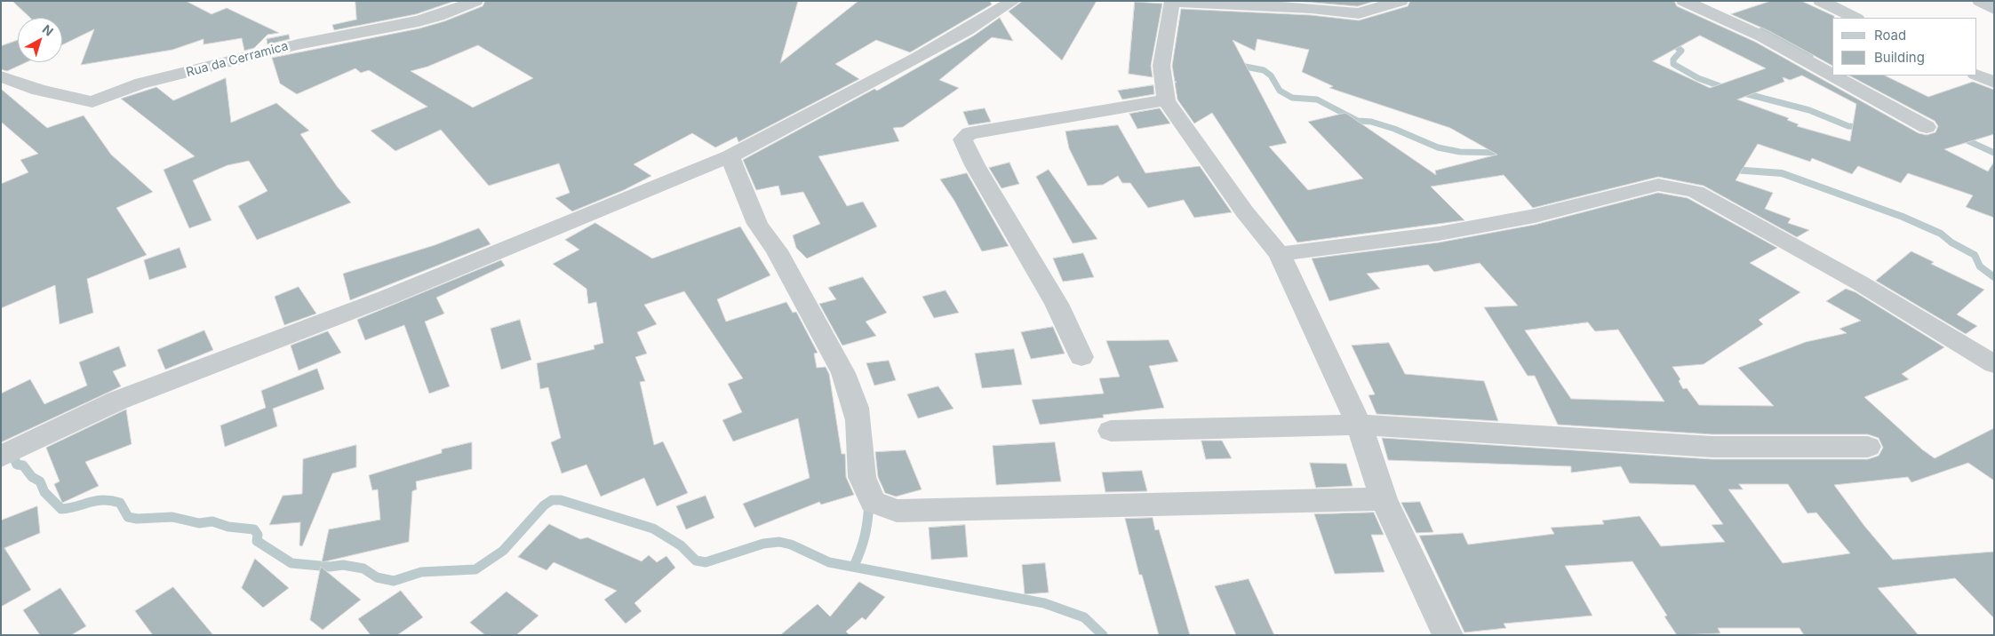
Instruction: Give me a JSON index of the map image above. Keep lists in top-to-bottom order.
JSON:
{
  "streets": {
    "street": ["Rua da Cerramica"]
  },
  "legend": ["Road", "Building"],
  "north": "top right"
}
